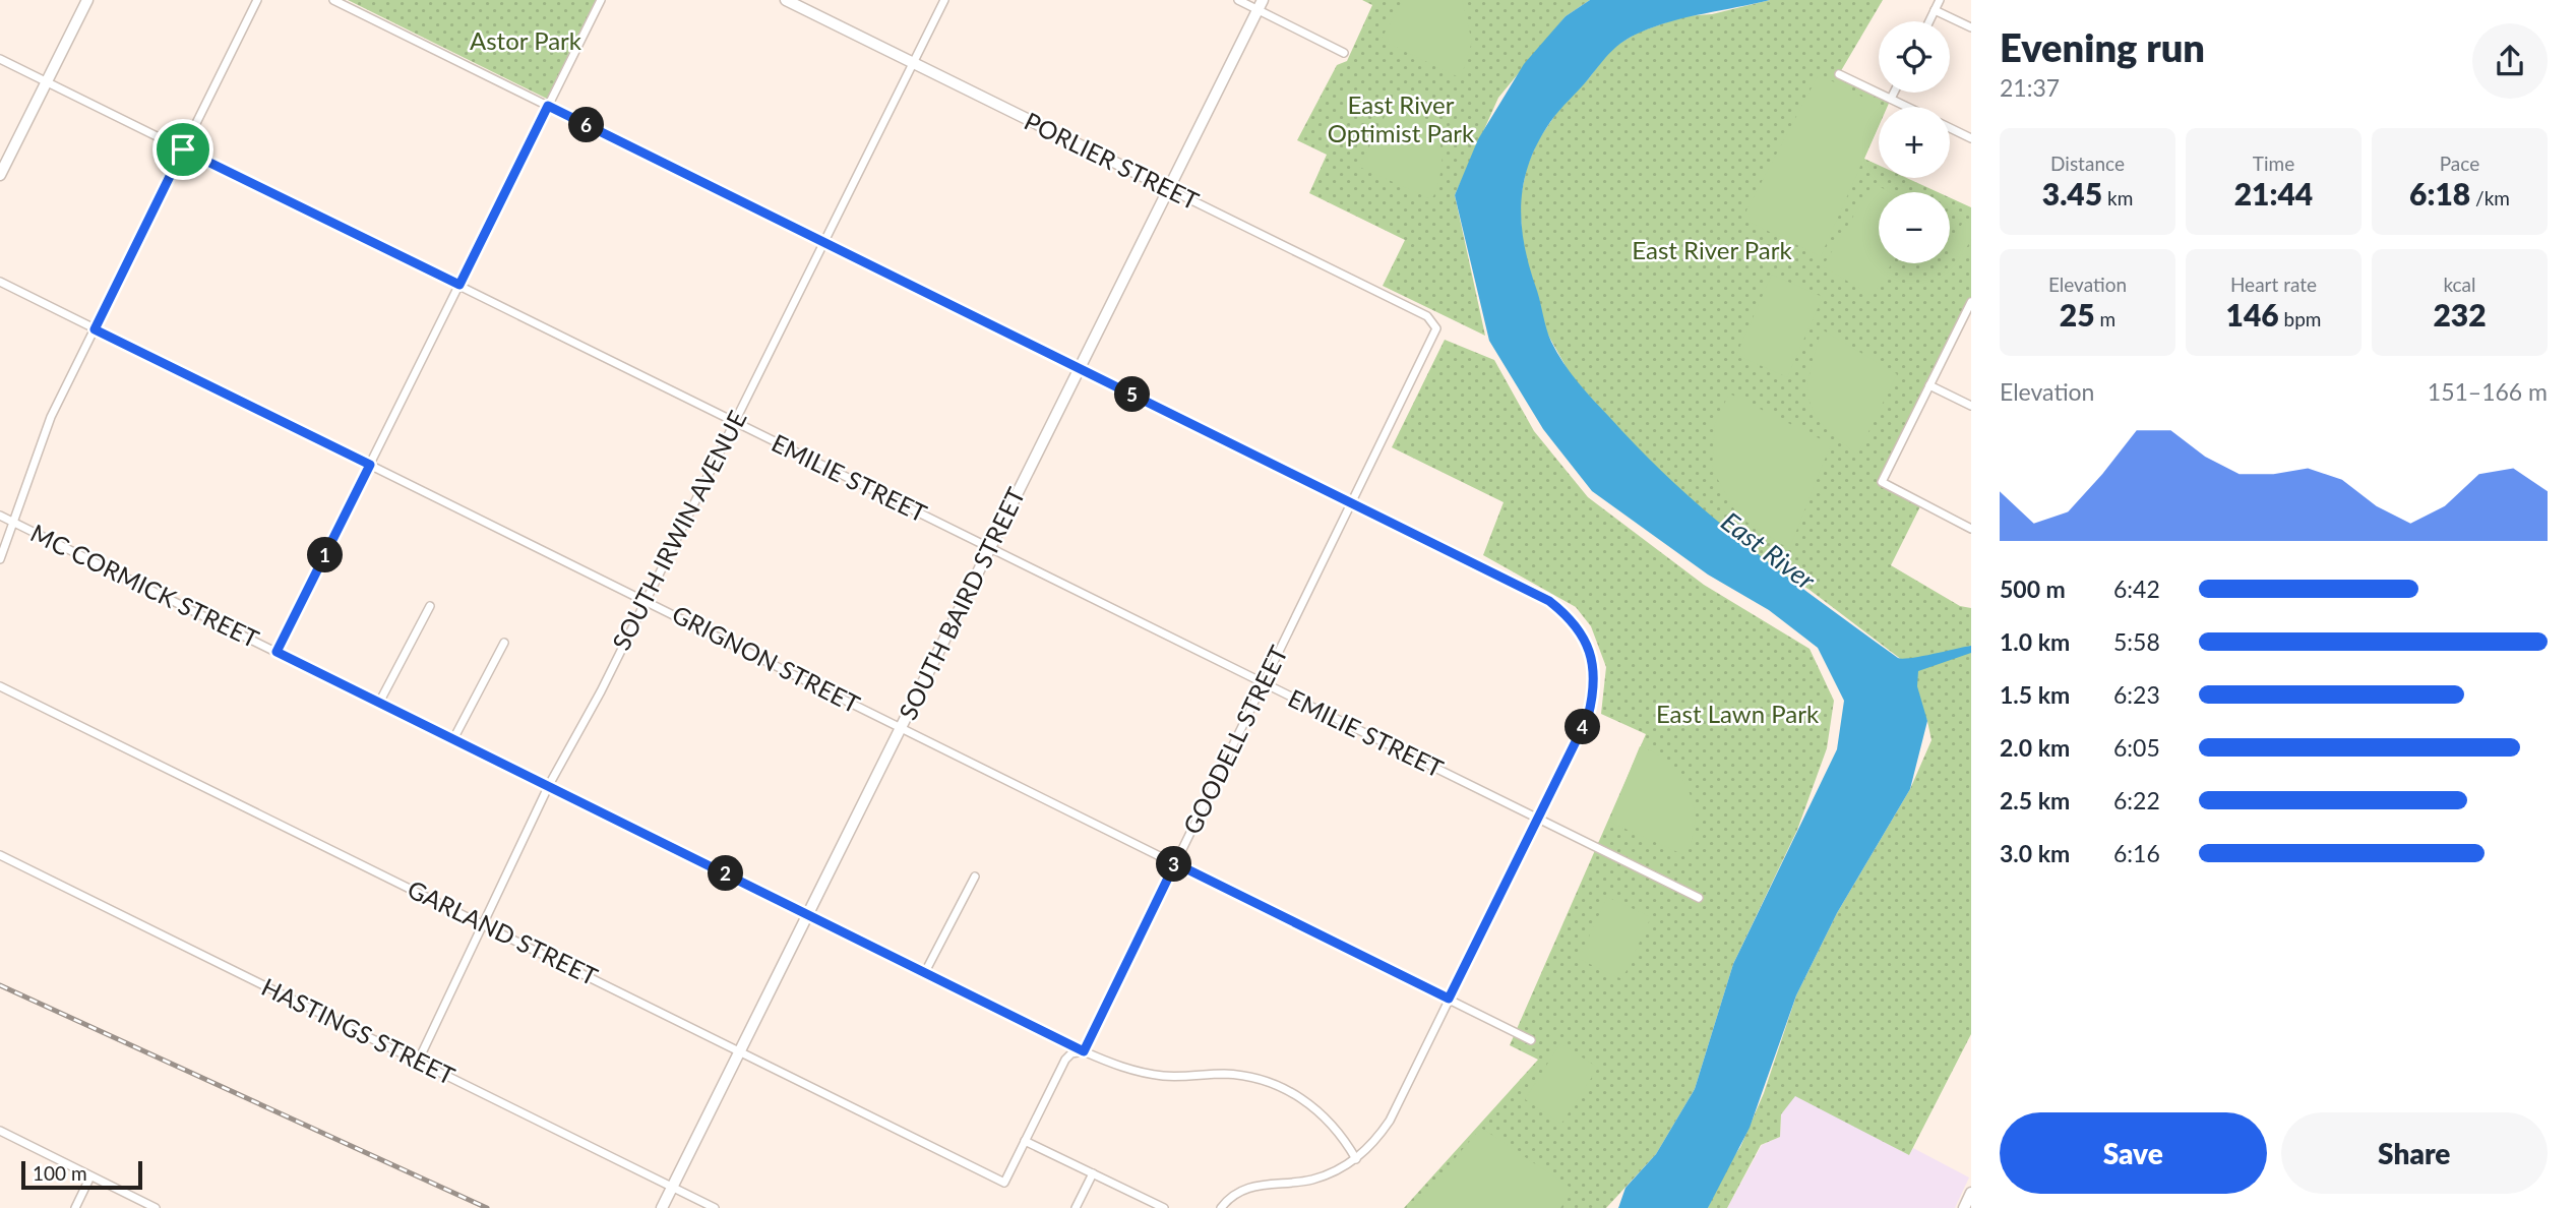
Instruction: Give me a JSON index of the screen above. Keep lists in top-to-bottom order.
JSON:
{
  "streets": {
    "street": [
      "PORLIER STREET",
      "EMILIE STREET",
      "SOUTH IRWIN AVENUE",
      "MC CORMICK STREET",
      "SOUTH BAIRD STREET",
      "GRIGNON STREET",
      "GOODELL STREET",
      "GARLAND STREET",
      "HASTINGS STREET"
    ]
  },
  "crossings": [
    ["PORLIER STREET", "SOUTH IRWIN AVENUE"],
    ["PORLIER STREET", "SOUTH BAIRD STREET"],
    ["PORLIER STREET", "GOODELL STREET"],
    ["EMILIE STREET", "SOUTH IRWIN AVENUE"],
    ["EMILIE STREET", "SOUTH BAIRD STREET"],
    ["EMILIE STREET", "GOODELL STREET"],
    ["SOUTH IRWIN AVENUE", "MC CORMICK STREET"],
    ["SOUTH IRWIN AVENUE", "GRIGNON STREET"],
    ["SOUTH IRWIN AVENUE", "GARLAND STREET"],
    ["SOUTH IRWIN AVENUE", "HASTINGS STREET"],
    ["MC CORMICK STREET", "SOUTH BAIRD STREET"],
    ["MC CORMICK STREET", "GOODELL STREET"],
    ["SOUTH BAIRD STREET", "GRIGNON STREET"],
    ["SOUTH BAIRD STREET", "GARLAND STREET"],
    ["SOUTH BAIRD STREET", "HASTINGS STREET"],
    ["GRIGNON STREET", "GOODELL STREET"],
    ["GOODELL STREET", "GARLAND STREET"]
  ],
  "water": ["East River"],
  "parks": [
    "Astor Park",
    "East River Optimist Park",
    "East River Park",
    "East Lawn Park"
  ],
  "scale_bar": "100 m",
  "page": {
    "heading": ["Evening run", "21:37"],
    "map_buttons": ["+", "−"],
    "pins": [
      "6",
      "5",
      "1",
      "4",
      "3",
      "2"
    ],
    "stats": [
      ["Distance", "3.45 km"],
      ["Time", "21:44"],
      ["Pace", "6:18 /km"],
      ["Elevation", "25 m"],
      ["Heart rate", "146 bpm"],
      ["kcal", "232"]
    ],
    "chart": ["Elevation", "151–166 m"],
    "list": [
      {
        "name": "500 m",
        "note": "6:42"
      },
      {
        "name": "1.0 km",
        "note": "5:58"
      },
      {
        "name": "1.5 km",
        "note": "6:23"
      },
      {
        "name": "2.0 km",
        "note": "6:05"
      },
      {
        "name": "2.5 km",
        "note": "6:22"
      },
      {
        "name": "3.0 km",
        "note": "6:16"
      }
    ],
    "buttons": ["Save", "Share"],
    "scale": "100 m"
  }
}
